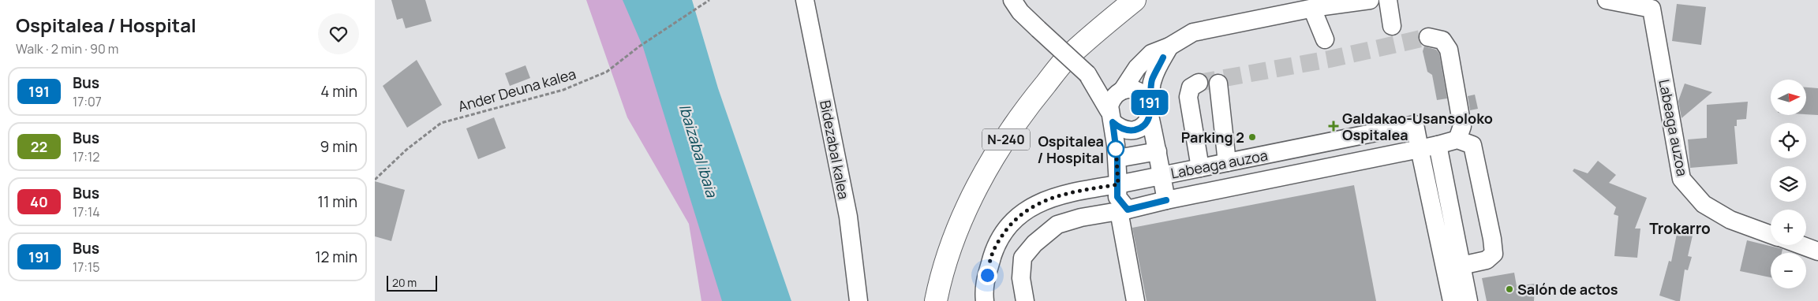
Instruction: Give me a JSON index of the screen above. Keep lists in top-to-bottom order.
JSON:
{
  "streets": {
    "highway": ["N-240"],
    "street": ["Labeaga auzoa", "Bidezabal kalea"],
    "path": ["Ander Deuna kalea"]
  },
  "districts": ["Trokarro"],
  "water": ["Ibaizabal ibaia"],
  "places": {
    "health": ["Galdakao-Usansoloko Ospitalea"],
    "other": ["Parking 2", "Ospitalea / Hospital", "Salón de actos"]
  },
  "lines": ["bus line 191"],
  "scale_bar": "20 m",
  "north": "right",
  "page": {
    "heading": ["Ospitalea / Hospital", "Walk · 2 min · 90 m"],
    "on_map": "191",
    "list": [
      {
        "mark": "191",
        "name": "Bus",
        "note": "17:07",
        "value": "4 min"
      },
      {
        "mark": "22",
        "name": "Bus",
        "note": "17:12",
        "value": "9 min"
      },
      {
        "mark": "40",
        "name": "Bus",
        "note": "17:14",
        "value": "11 min"
      },
      {
        "mark": "191",
        "name": "Bus",
        "note": "17:15",
        "value": "12 min"
      }
    ],
    "map_buttons": ["+", "−"],
    "scale": "20 m"
  }
}
